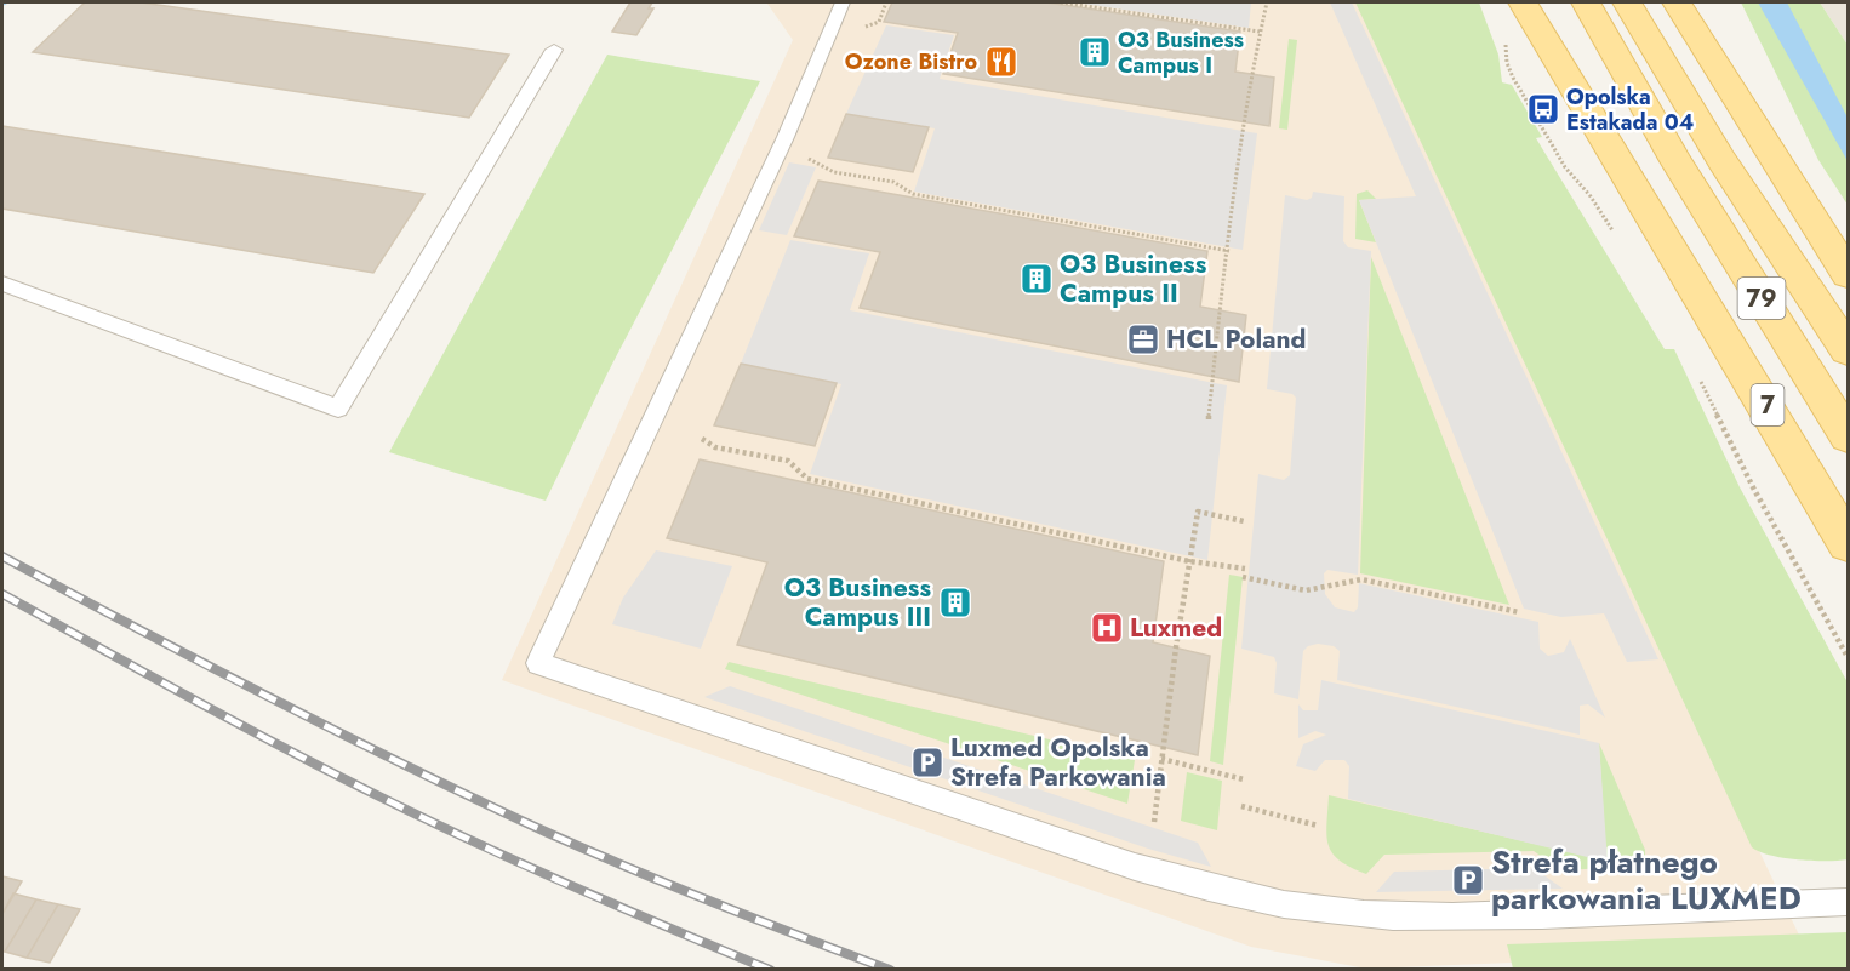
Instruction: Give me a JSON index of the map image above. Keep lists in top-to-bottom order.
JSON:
{
  "streets": {
    "main road": ["79", "7"]
  },
  "places": {
    "building": ["O3 Business Campus I", "O3 Business Campus II", "O3 Business Campus III"],
    "restaurant": ["Ozone Bistro"],
    "bus stop": ["Opolska Estakada 04"],
    "office": ["HCL Poland"],
    "hospital": ["Luxmed"],
    "parking": ["Luxmed Opolska Strefa Parkowania", "Strefa płatnego parkowania LUXMED"]
  }
}
